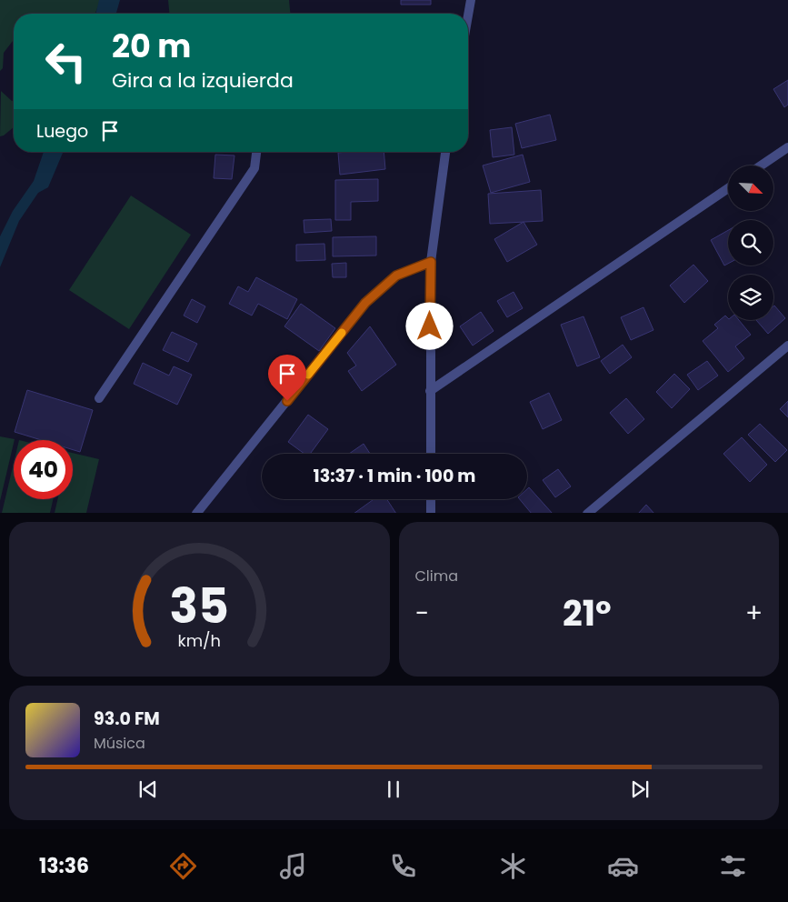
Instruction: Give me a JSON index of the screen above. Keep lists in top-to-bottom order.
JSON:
{
  "north": "bottom right",
  "page": {
    "turn": ["20 m", "Gira a la izquierda"],
    "then": "Luego",
    "limit": "40",
    "trip": "13:37 · 1 min · 100 m",
    "tile": "Clima",
    "heat": ["−", "21°", "+"],
    "song": ["93.0 FM", "Música"],
    "tabs": "13:36",
    "gauge": ["35", "km/h"]
  }
}
